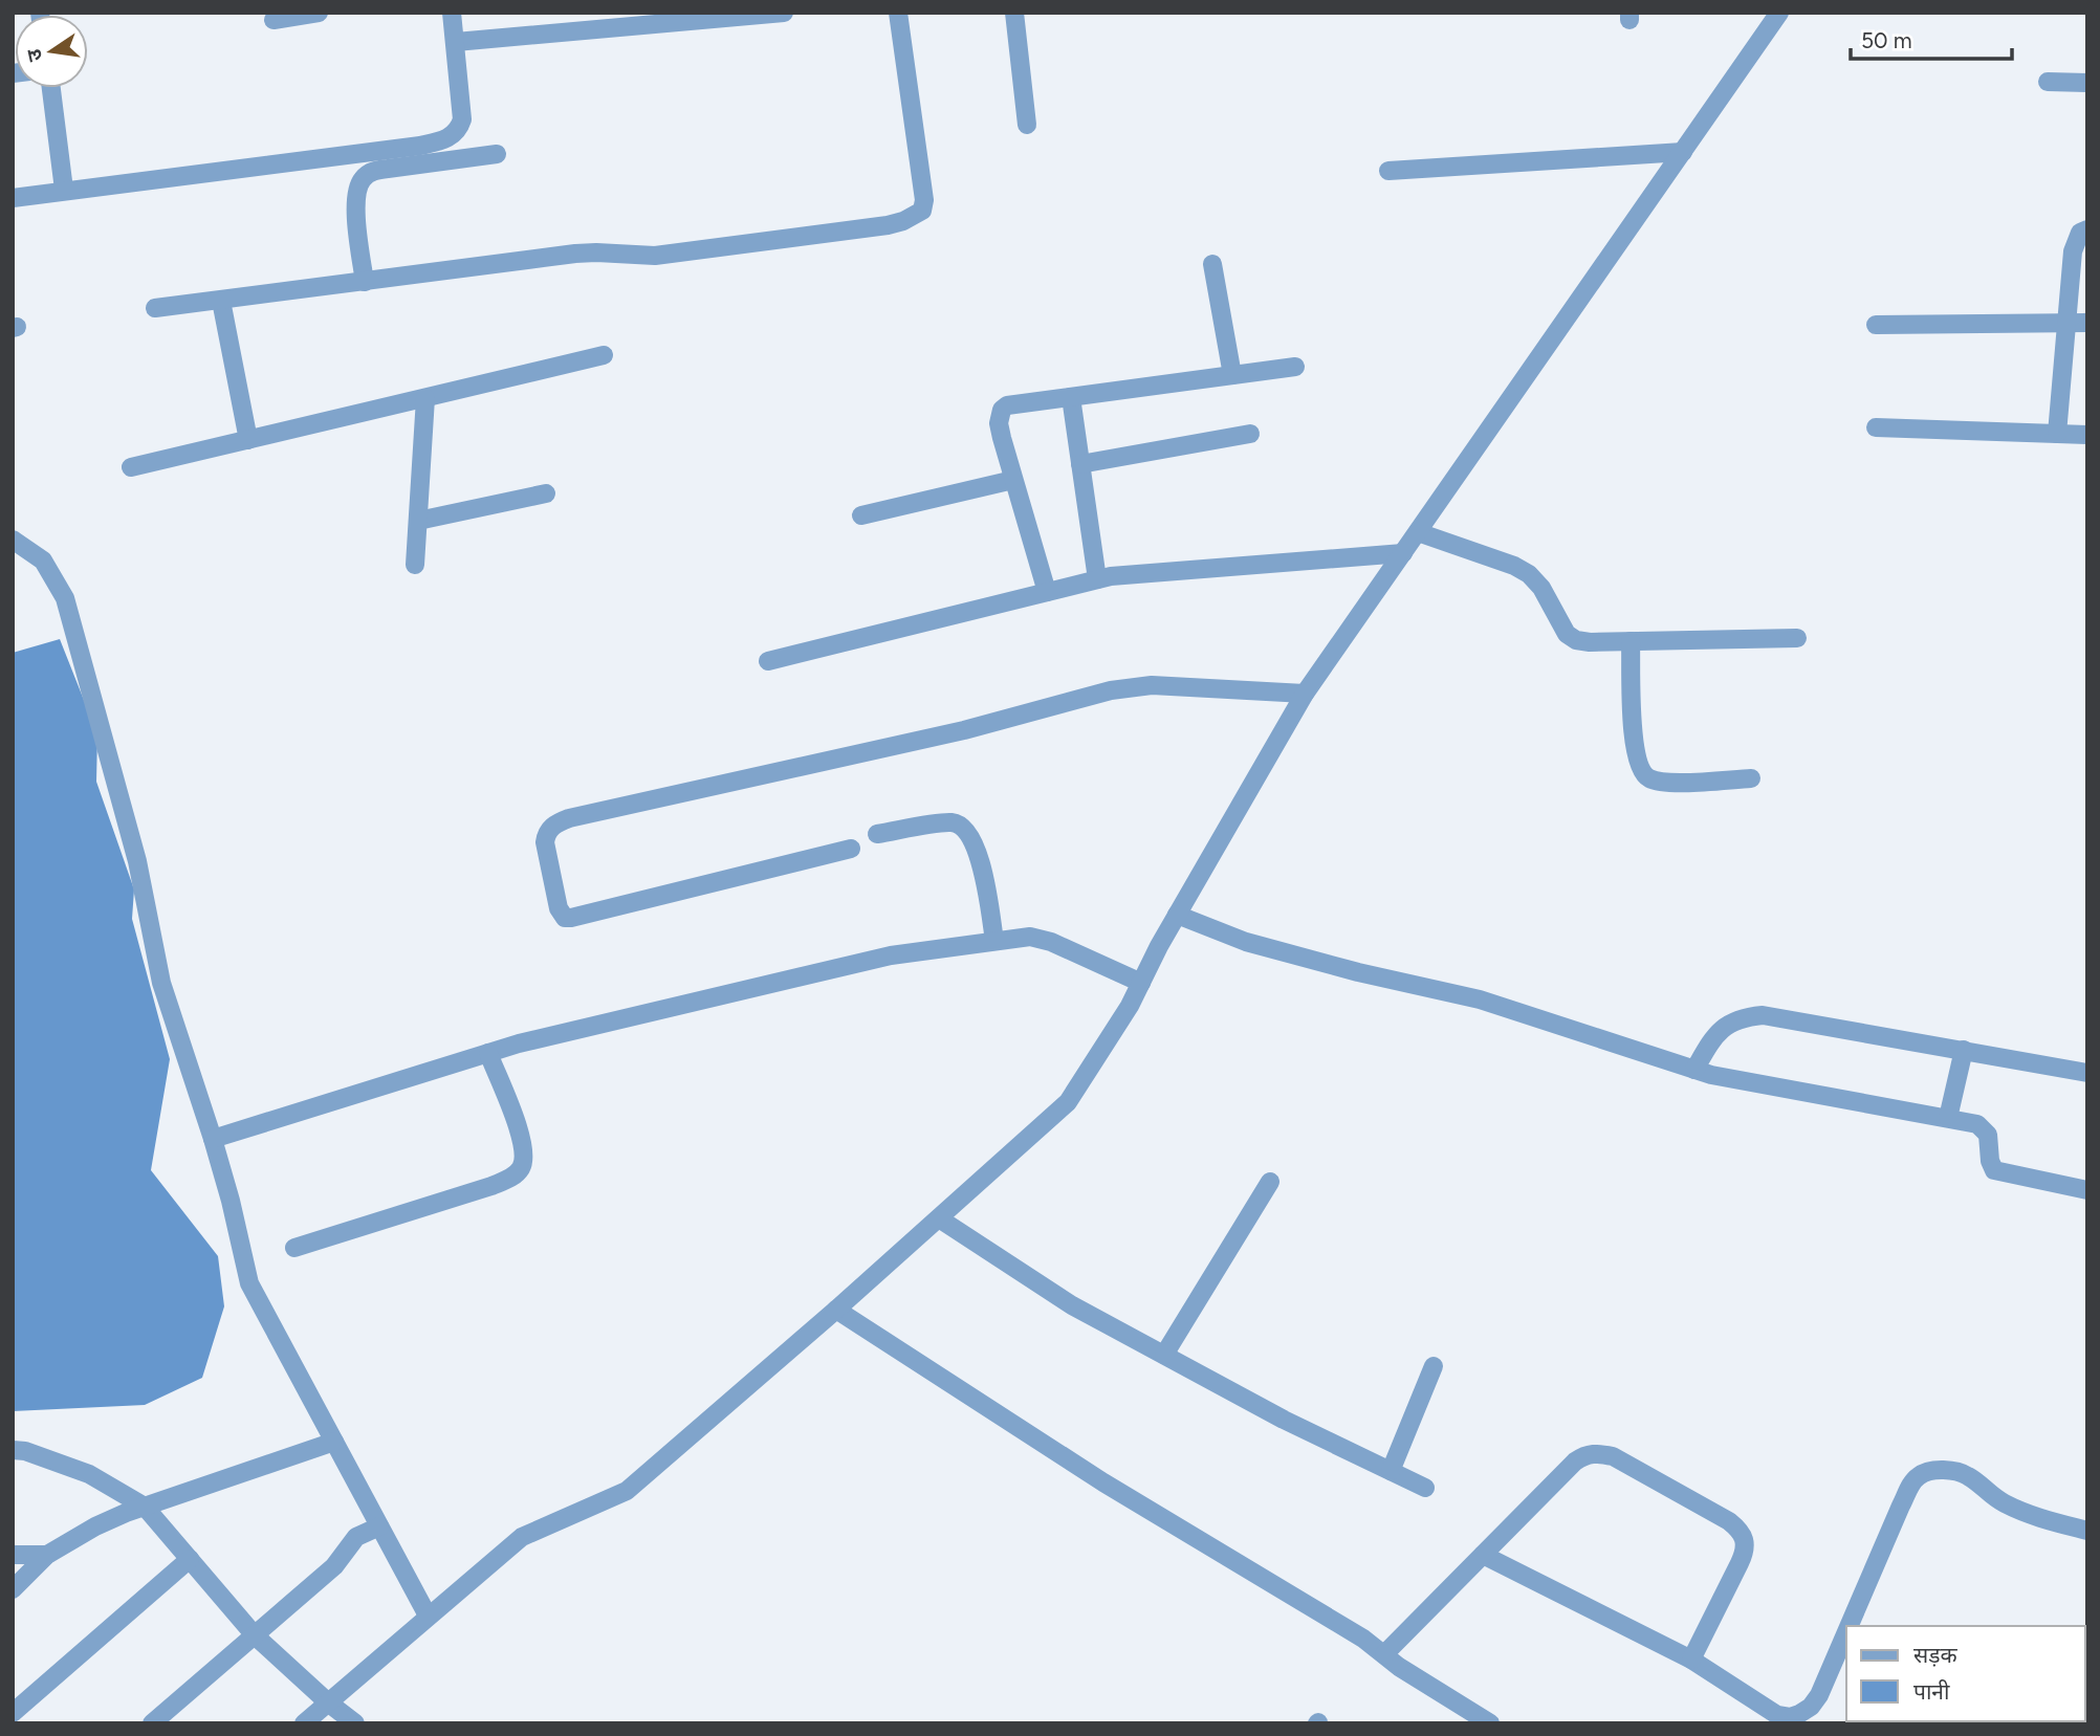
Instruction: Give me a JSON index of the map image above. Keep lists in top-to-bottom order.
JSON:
{
  "legend": ["सड़क", "पानी"],
  "scale_bar": "50 m",
  "north": "left"
}
